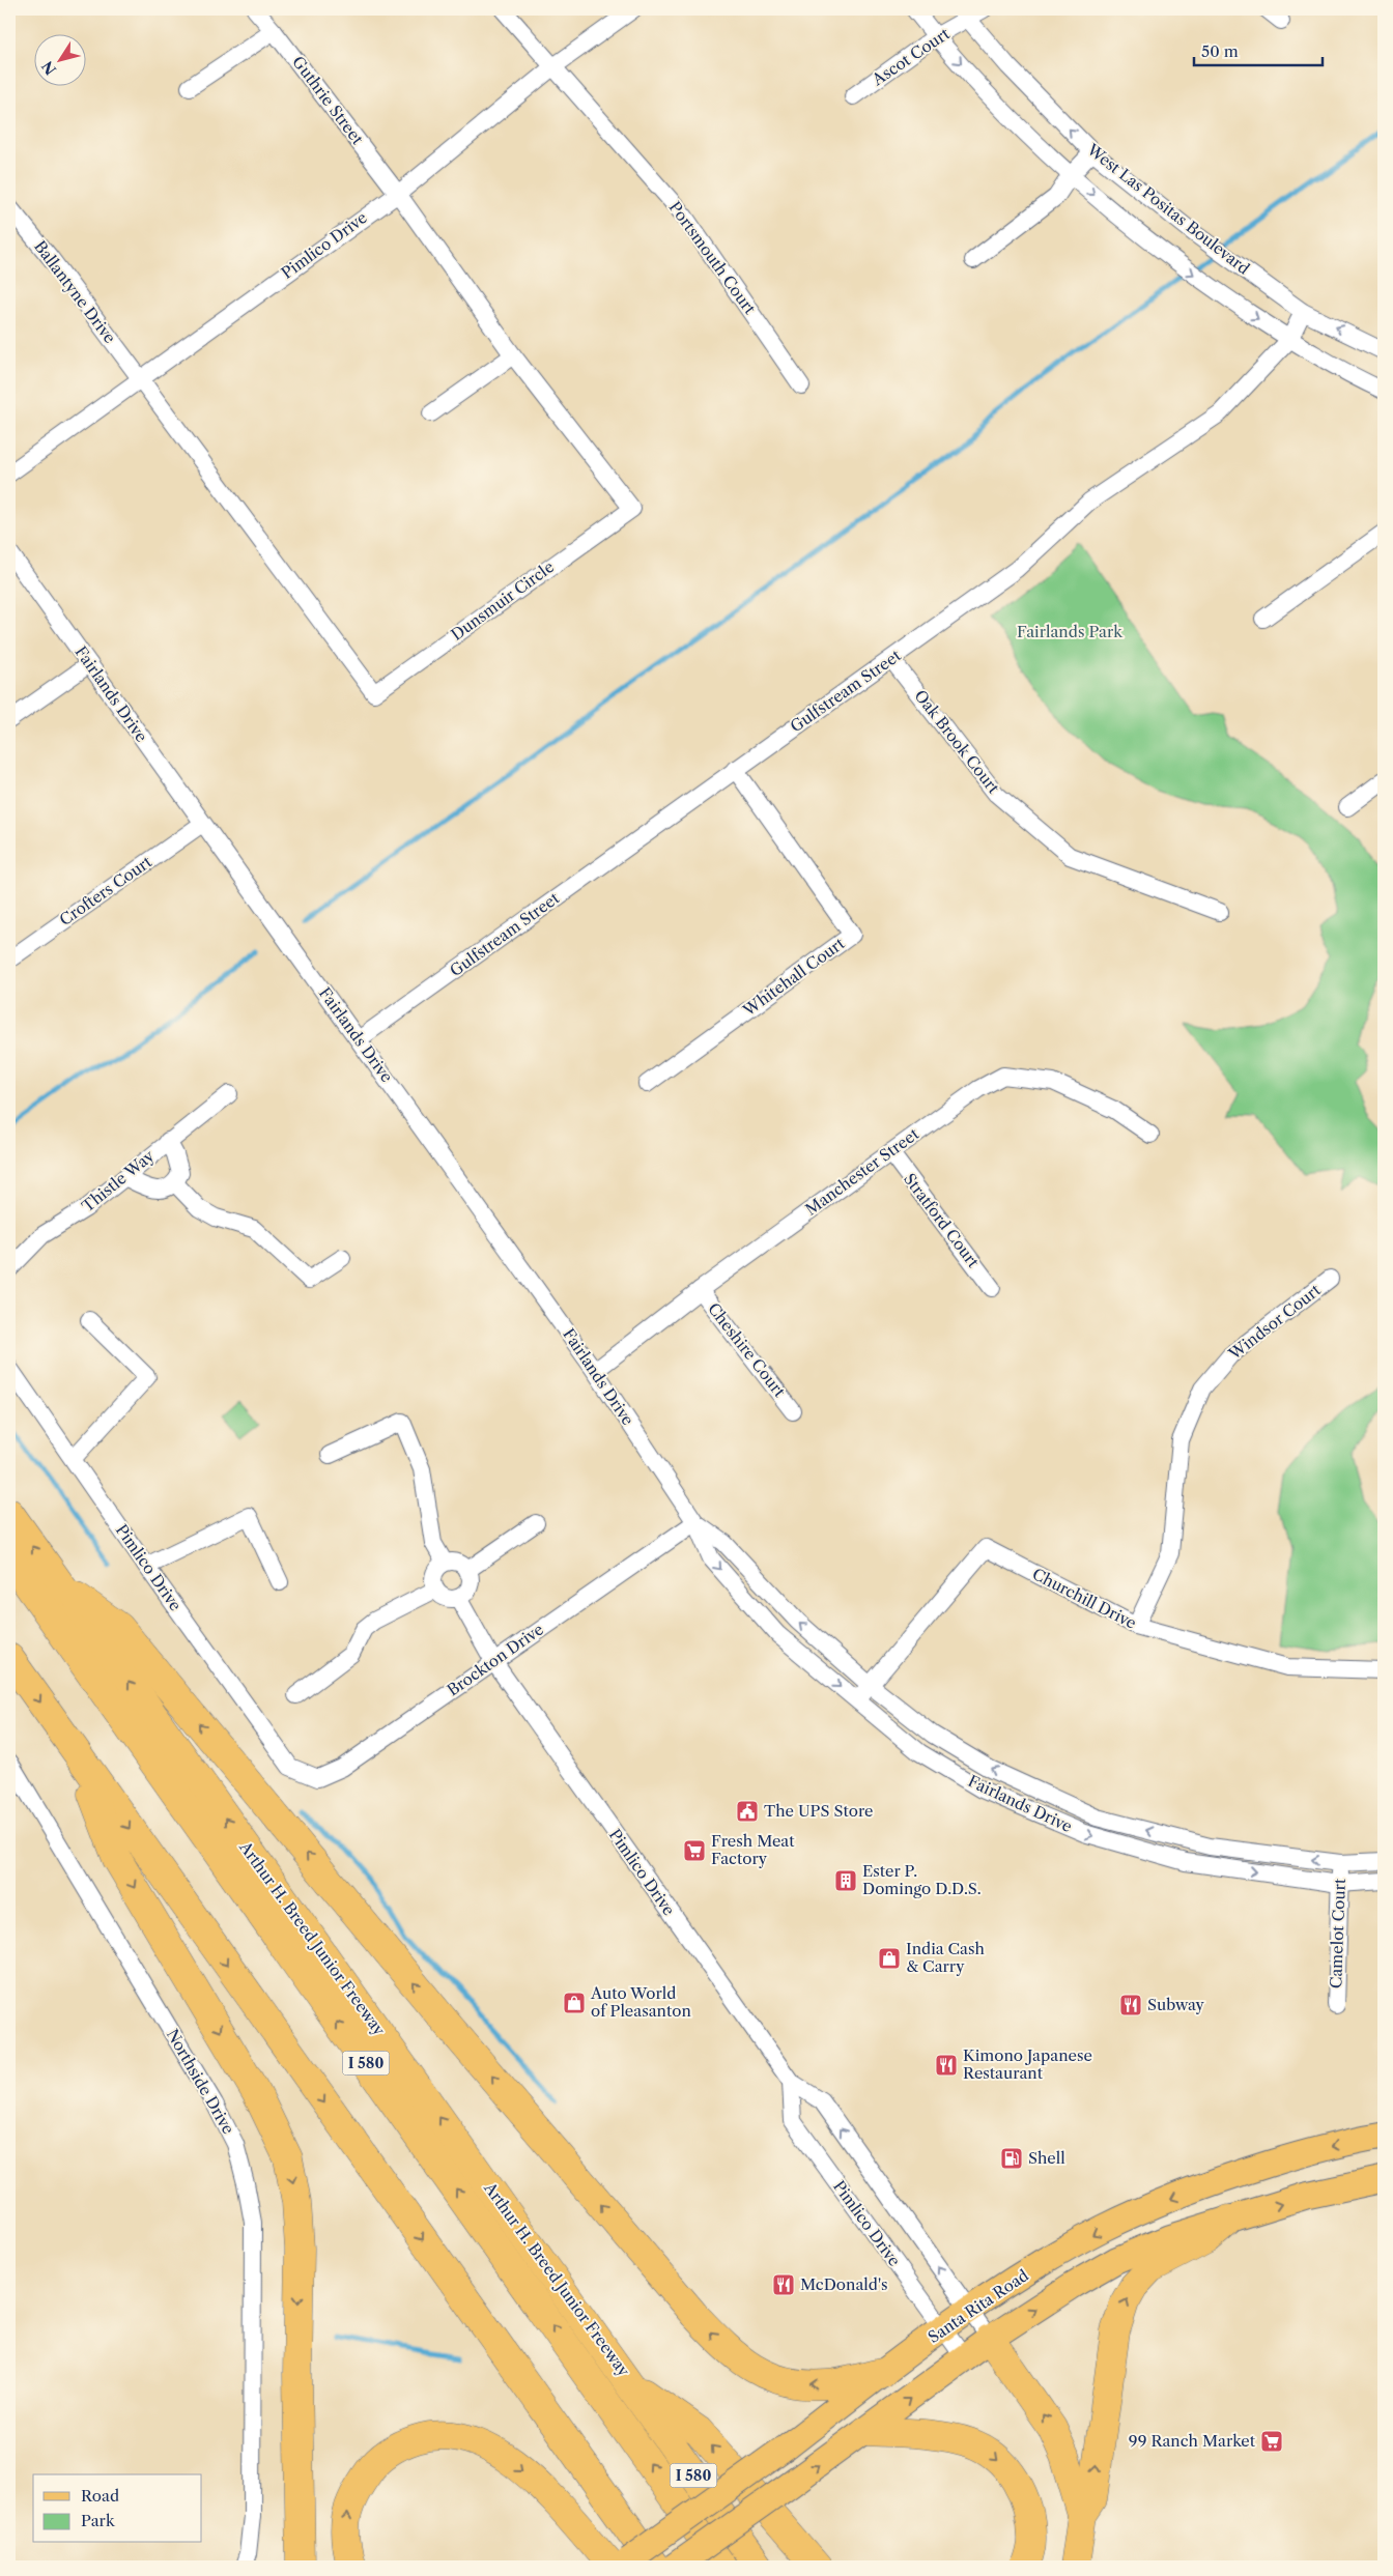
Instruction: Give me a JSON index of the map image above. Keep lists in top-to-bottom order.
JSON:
{
  "streets": {
    "highway": ["Arthur H. Breed Junior Freeway", "I 580"],
    "main road": ["Santa Rita Road"],
    "street": [
      "Ascot Court",
      "Guthrie Street",
      "West Las Positas Boulevard",
      "Pimlico Drive",
      "Portsmouth Court",
      "Ballantyne Drive",
      "Dunsmuir Circle",
      "Gulfstream Street",
      "Fairlands Drive",
      "Oak Brook Court",
      "Crofters Court",
      "Whitehall Court",
      "Manchester Street",
      "Thistle Way",
      "Stratford Court",
      "Windsor Court",
      "Cheshire Court",
      "Churchill Drive",
      "Brockton Drive",
      "Camelot Court",
      "Northside Drive"
    ]
  },
  "crossings": [
    ["Ascot Court", "West Las Positas Boulevard"],
    ["Guthrie Street", "Pimlico Drive"],
    ["Guthrie Street", "Dunsmuir Circle"],
    ["West Las Positas Boulevard", "Gulfstream Street"],
    ["Pimlico Drive", "Portsmouth Court"],
    ["Pimlico Drive", "Ballantyne Drive"],
    ["Pimlico Drive", "Dunsmuir Circle"],
    ["Pimlico Drive", "Brockton Drive"],
    ["Pimlico Drive", "Santa Rita Road"],
    ["Ballantyne Drive", "Dunsmuir Circle"],
    ["Gulfstream Street", "Fairlands Drive"],
    ["Gulfstream Street", "Oak Brook Court"],
    ["Gulfstream Street", "Whitehall Court"],
    ["Fairlands Drive", "Crofters Court"],
    ["Fairlands Drive", "Manchester Street"],
    ["Fairlands Drive", "Churchill Drive"],
    ["Fairlands Drive", "Brockton Drive"],
    ["Fairlands Drive", "Camelot Court"],
    ["Manchester Street", "Stratford Court"],
    ["Manchester Street", "Cheshire Court"],
    ["Windsor Court", "Churchill Drive"]
  ],
  "parks": ["Fairlands Park"],
  "places": {
    "public building": ["The UPS Store"],
    "supermarket": ["Fresh Meat Factory", "99 Ranch Market"],
    "building": ["Ester P. Domingo D.D.S."],
    "shop": ["India Cash & Carry", "Auto World of Pleasanton"],
    "restaurant": ["Subway", "Kimono Japanese Restaurant", "McDonald's"],
    "fuel station": ["Shell"]
  },
  "legend": ["Road", "Park"],
  "scale_bar": "50 m",
  "north": "bottom left"
}
